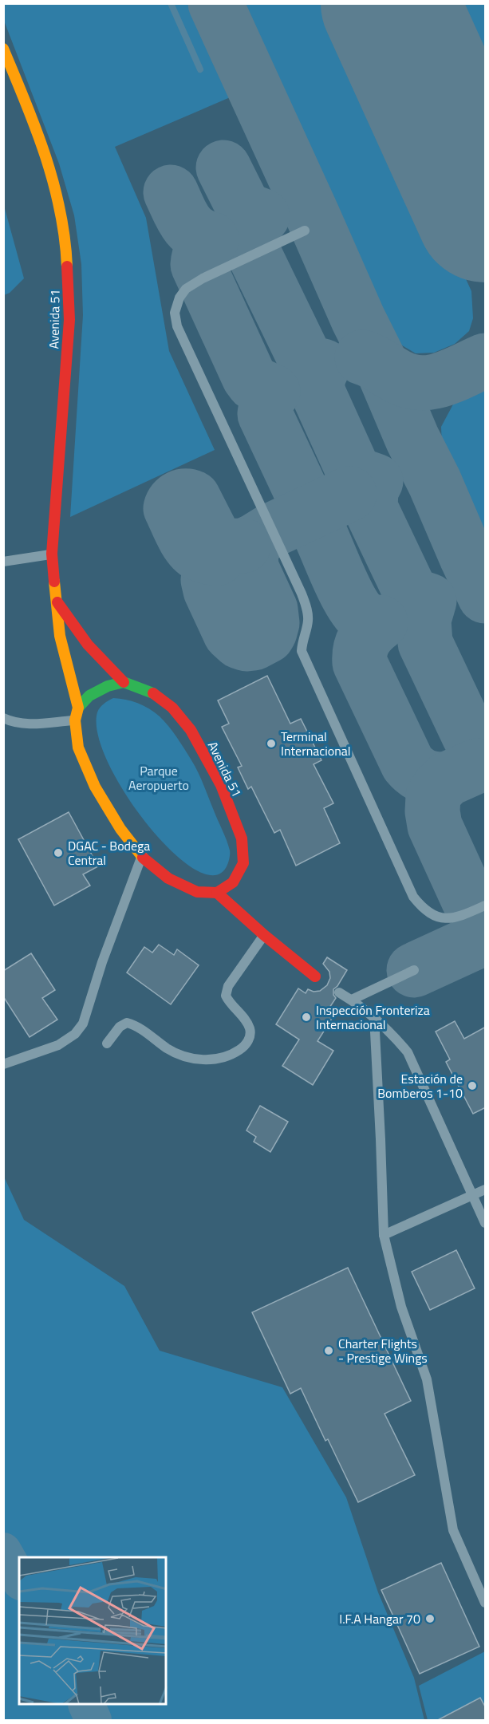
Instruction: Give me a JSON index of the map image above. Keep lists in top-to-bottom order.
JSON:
{
  "streets": {
    "main road": ["Avenida 51"]
  },
  "parks": ["Parque Aeropuerto"],
  "places": [
    "Terminal Internacional",
    "DGAC - Bodega Central",
    "Inspección Fronteriza Internacional",
    "Estación de Bomberos 1-10",
    "Charter Flights - Prestige Wings",
    "I.F.A Hangar 70"
  ]
}
